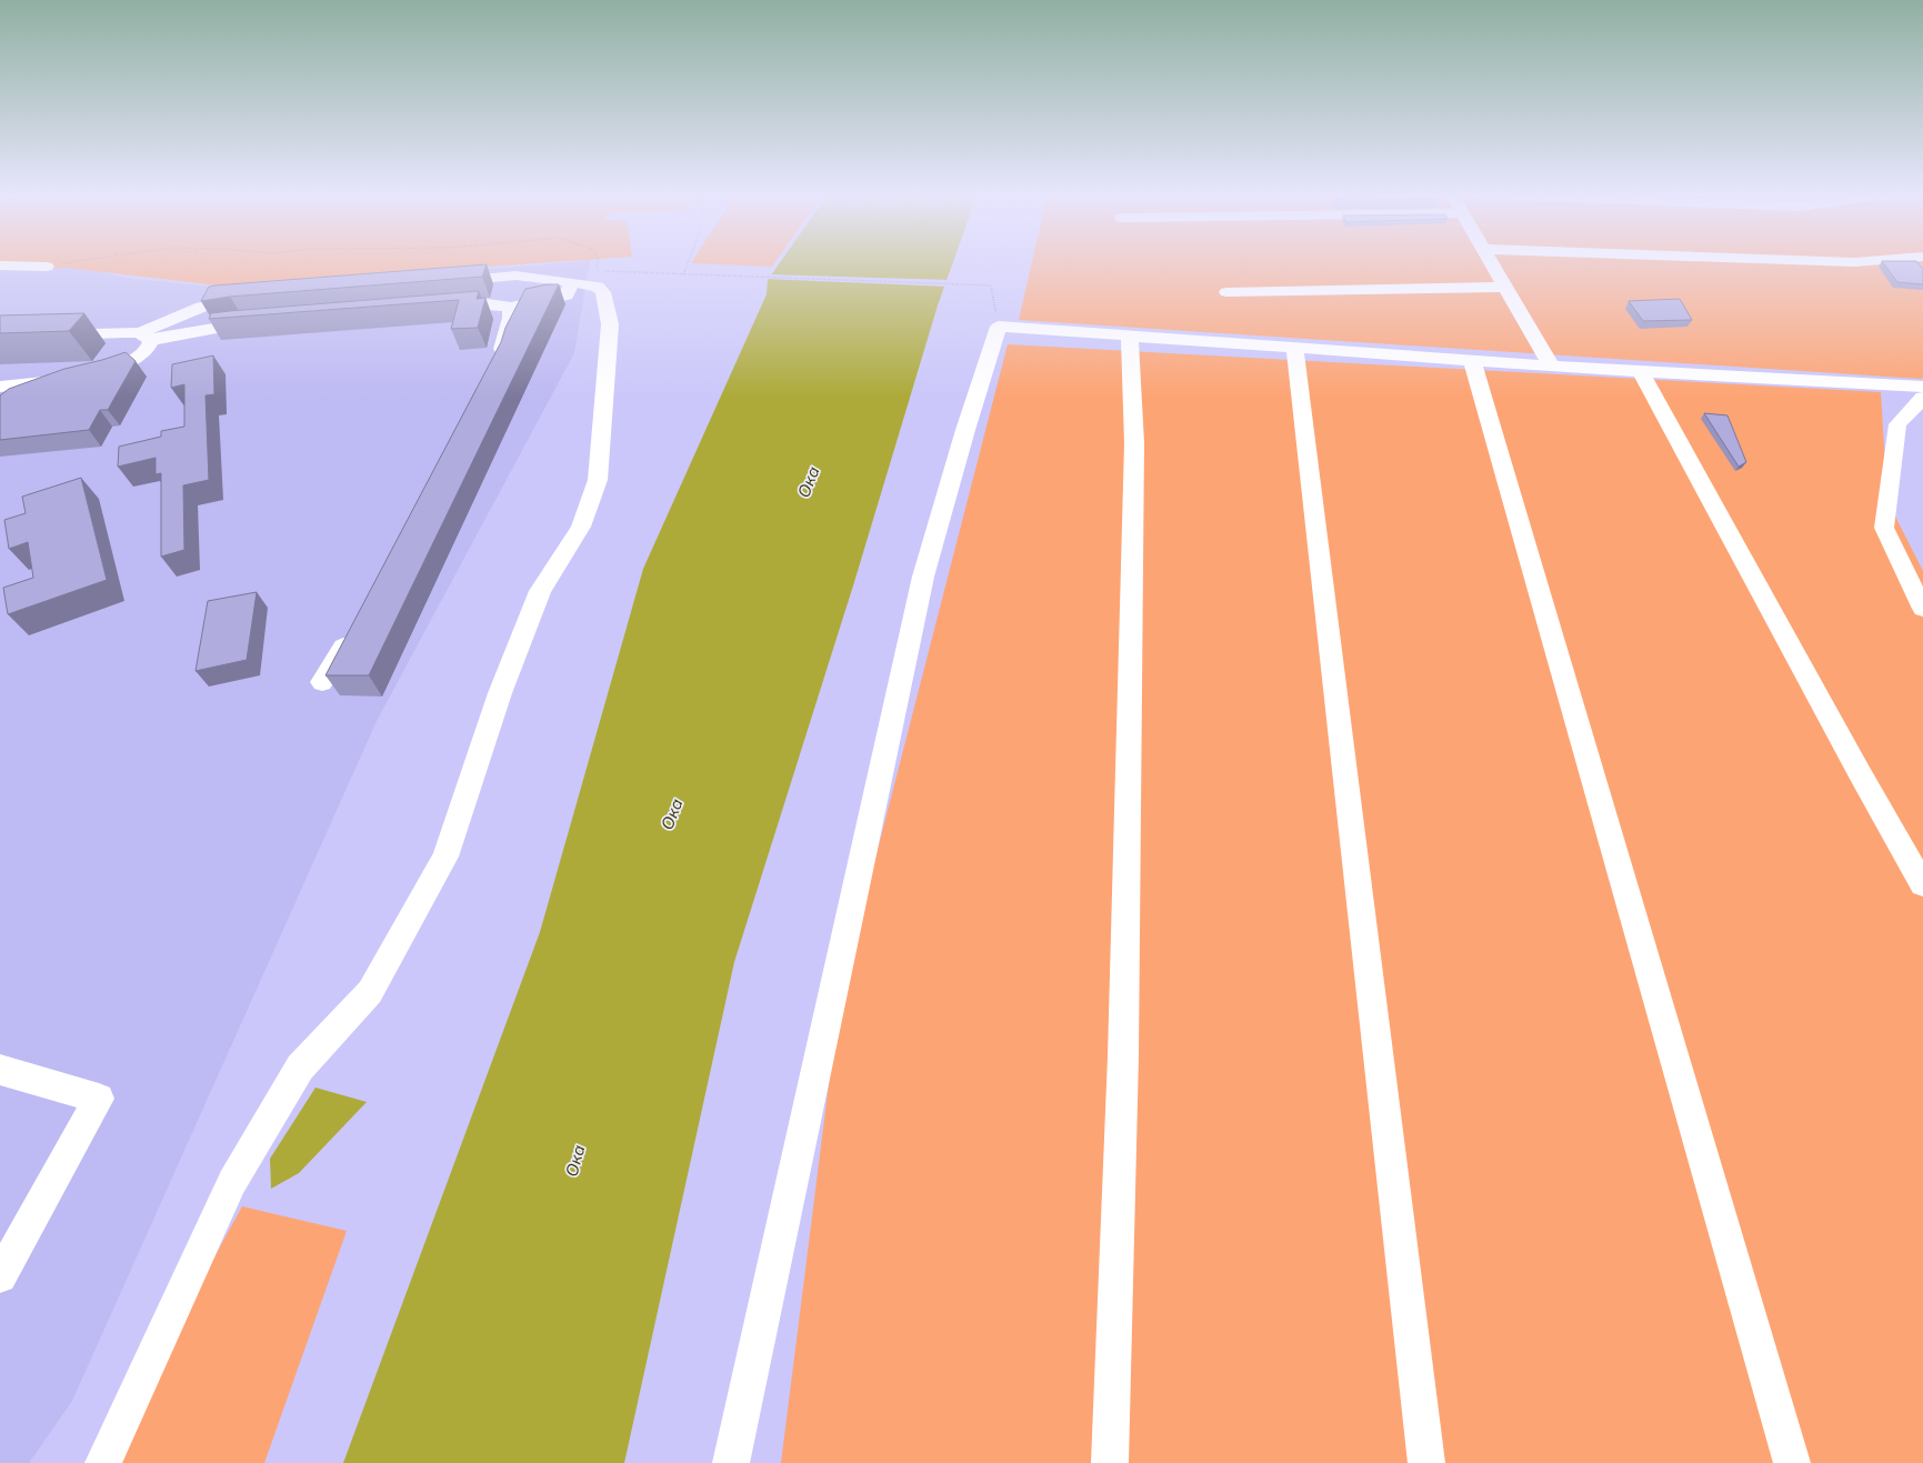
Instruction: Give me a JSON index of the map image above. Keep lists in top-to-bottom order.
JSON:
{
  "water": ["Ока"]
}
